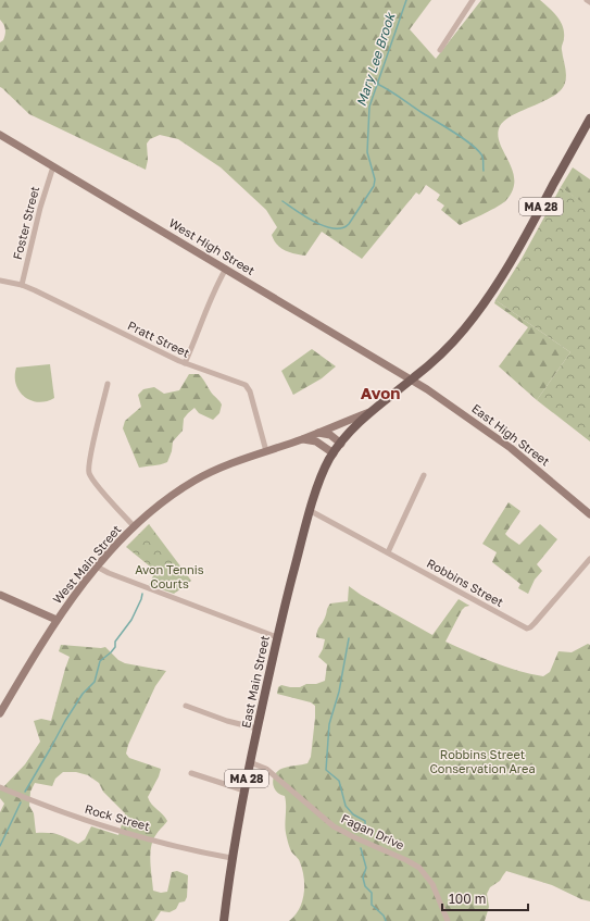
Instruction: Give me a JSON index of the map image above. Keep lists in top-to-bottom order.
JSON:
{
  "streets": {
    "main road": [
      "MA 28",
      "West High Street",
      "East High Street",
      "West Main Street",
      "East Main Street"
    ],
    "street": [
      "Foster Street",
      "Pratt Street",
      "Robbins Street",
      "Rock Street",
      "Fagan Drive"
    ]
  },
  "crossings": [
    ["MA 28", "West High Street"],
    ["MA 28", "East High Street"],
    ["MA 28", "West Main Street"],
    ["MA 28", "East Main Street"],
    ["Foster Street", "West High Street"],
    ["Foster Street", "Pratt Street"],
    ["West High Street", "East High Street"],
    ["Pratt Street", "West Main Street"],
    ["Robbins Street", "East Main Street"],
    ["East Main Street", "Rock Street"],
    ["East Main Street", "Fagan Drive"]
  ],
  "districts": ["Avon"],
  "water": ["Mary Lee Brook"],
  "parks": ["Avon Tennis Courts", "Robbins Street Conservation Area"],
  "scale_bar": "100 m"
}
